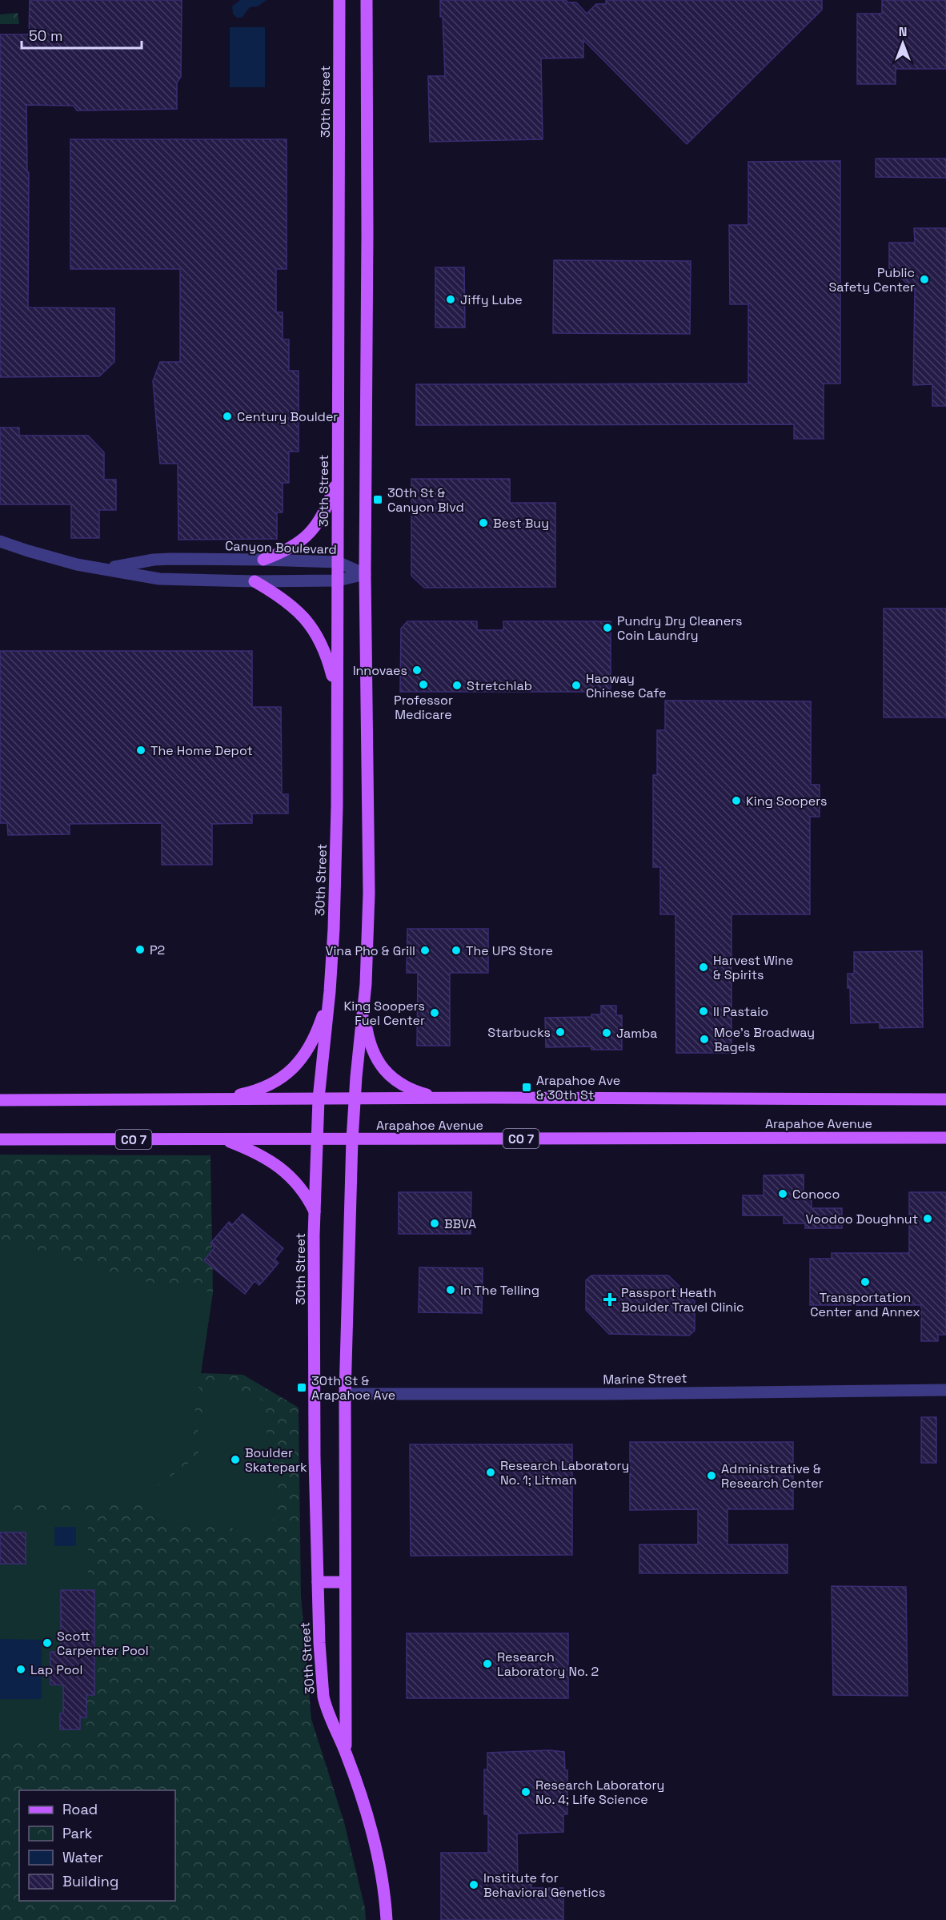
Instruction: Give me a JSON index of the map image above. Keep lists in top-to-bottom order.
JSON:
{
  "streets": {
    "main road": ["30th Street", "Arapahoe Avenue", "CO 7"],
    "street": ["Canyon Boulevard", "Marine Street"]
  },
  "crossings": [
    ["30th Street", "Canyon Boulevard"],
    ["30th Street", "Arapahoe Avenue"],
    ["30th Street", "Marine Street"]
  ],
  "places": {
    "other": [
      "Public Safety Center",
      "Jiffy Lube",
      "Century Boulder",
      "Best Buy",
      "Pundry Dry Cleaners Coin Laundry",
      "Innovaes",
      "Professor Medicare",
      "Stretchlab",
      "Haoway Chinese Cafe",
      "The Home Depot",
      "King Soopers",
      "P2",
      "Vina Pho & Grill",
      "The UPS Store",
      "Harvest Wine & Spirits",
      "Il Pastaio",
      "King Soopers Fuel Center",
      "Starbucks",
      "Jamba",
      "Moe's Broadway Bagels",
      "Conoco",
      "Voodoo Doughnut",
      "BBVA",
      "Transportation Center and Annex",
      "In The Telling",
      "Boulder Skatepark",
      "Research Laboratory No. 1; Litman",
      "Administrative & Research Center",
      "Scott Carpenter Pool",
      "Research Laboratory No. 2",
      "Lap Pool",
      "Research Laboratory No. 4; Life Science",
      "Institute for Behavioral Genetics"
    ],
    "transit": ["30th St & Canyon Blvd", "Arapahoe Ave & 30th St", "30th St & Arapahoe Ave"],
    "health": ["Passport Heath Boulder Travel Clinic"]
  },
  "legend": [
    "Road",
    "Park",
    "Water",
    "Building"
  ],
  "scale_bar": "50 m",
  "north": "top"
}
